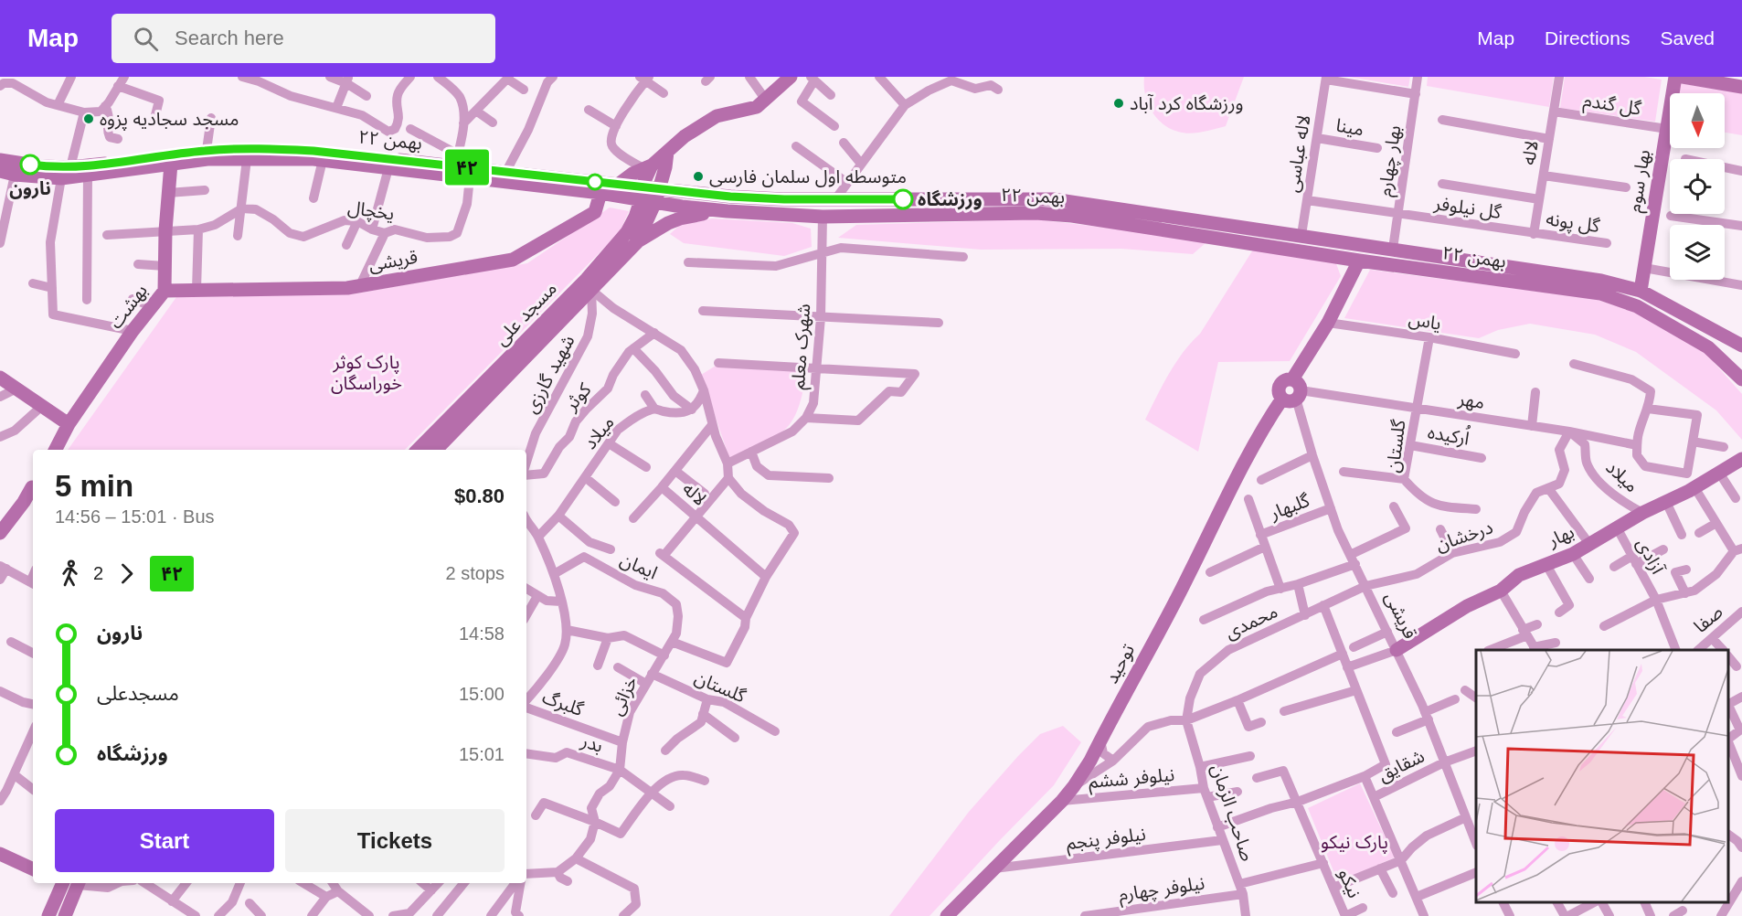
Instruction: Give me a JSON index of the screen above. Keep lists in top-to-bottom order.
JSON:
{
  "streets": {
    "main road": [
      "۲۲ بهمن",
      "بهار سوم",
      "قریشی",
      "بهشت",
      "مسجد علی",
      "بهار",
      "توحید"
    ],
    "street": [
      "گل گندم",
      "مینا",
      "لاله",
      "لاله عباسی",
      "بهار چهارم",
      "گل نیلوفر",
      "یخچال",
      "گل پونه",
      "یاس",
      "شهرک معلم",
      "شهید گارزی",
      "کوثر",
      "مهر",
      "میلاد",
      "اُرکیده",
      "گلستان",
      "گلبهار",
      "درخشان",
      "آزادی",
      "ایمان",
      "صفا",
      "محمدی",
      "خزائی",
      "گلبرگ",
      "بدر",
      "شقایق",
      "نیلوفر ششم",
      "صاحب الزمان",
      "نیلوفر پنجم",
      "نیکو",
      "نیلوفر چهارم"
    ]
  },
  "crossings": [
    ["گل گندم", "لاله"],
    ["گل گندم", "بهار سوم"],
    ["مینا", "لاله عباسی"],
    ["۲۲ بهمن", "لاله عباسی"],
    ["۲۲ بهمن", "بهار چهارم"],
    ["۲۲ بهمن", "بهار سوم"],
    ["۲۲ بهمن", "یخچال"],
    ["۲۲ بهمن", "قریشی"],
    ["۲۲ بهمن", "بهشت"],
    ["۲۲ بهمن", "مسجد علی"],
    ["۲۲ بهمن", "شهرک معلم"],
    ["لاله", "گل نیلوفر"],
    ["لاله", "گل پونه"],
    ["لاله عباسی", "گل نیلوفر"],
    ["بهار چهارم", "گل نیلوفر"],
    ["گل نیلوفر", "گل پونه"],
    ["قریشی", "بهشت"],
    ["قریشی", "مهر"],
    ["قریشی", "گلبهار"],
    ["قریشی", "درخشان"],
    ["قریشی", "بهار"],
    ["قریشی", "محمدی"],
    ["قریشی", "توحید"],
    ["قریشی", "شقایق"],
    ["مسجد علی", "شهید گارزی"],
    ["یاس", "گلستان"],
    ["مهر", "میلاد"],
    ["مهر", "گلستان"],
    ["مهر", "درخشان"],
    ["مهر", "توحید"],
    ["میلاد", "درخشان"],
    ["میلاد", "بهار"],
    ["اُرکیده", "گلستان"],
    ["گلستان", "خزائی"],
    ["درخشان", "محمدی"],
    ["بهار", "آزادی"],
    ["ایمان", "خزائی"],
    ["محمدی", "صاحب الزمان"],
    ["توحید", "نیلوفر ششم"],
    ["توحید", "نیلوفر پنجم"],
    ["خزائی", "گلبرگ"],
    ["خزائی", "بدر"],
    ["نیلوفر ششم", "صاحب الزمان"],
    ["صاحب الزمان", "نیلوفر پنجم"],
    ["صاحب الزمان", "نیلوفر چهارم"],
    ["نیکو", "نیلوفر چهارم"]
  ],
  "parks": ["پارک کوثر خوراسگان", "پارک نیکو"],
  "places": [
    "ورزشگاه کرد آباد",
    "مسجد سجادیه پزوه",
    "نارون",
    "متوسطه اول سلمان فارسی",
    "ورزشگاه"
  ],
  "lines": ["bus line ۴۲"],
  "north": "bottom",
  "page": {
    "header": "Map",
    "search": "Search here",
    "nav": ["Map", "Directions", "Saved"],
    "on_map": "۴۲",
    "heading": ["5 min", "14:56 – 15:01 · Bus", "$0.80"],
    "legs": ["2", "۴۲", "2 stops"],
    "list": [
      {
        "name": "نارون",
        "value": "14:58"
      },
      {
        "name": "مسجدعلی",
        "value": "15:00"
      },
      {
        "name": "ورزشگاه",
        "value": "15:01"
      }
    ],
    "buttons": ["Start", "Tickets"]
  }
}
